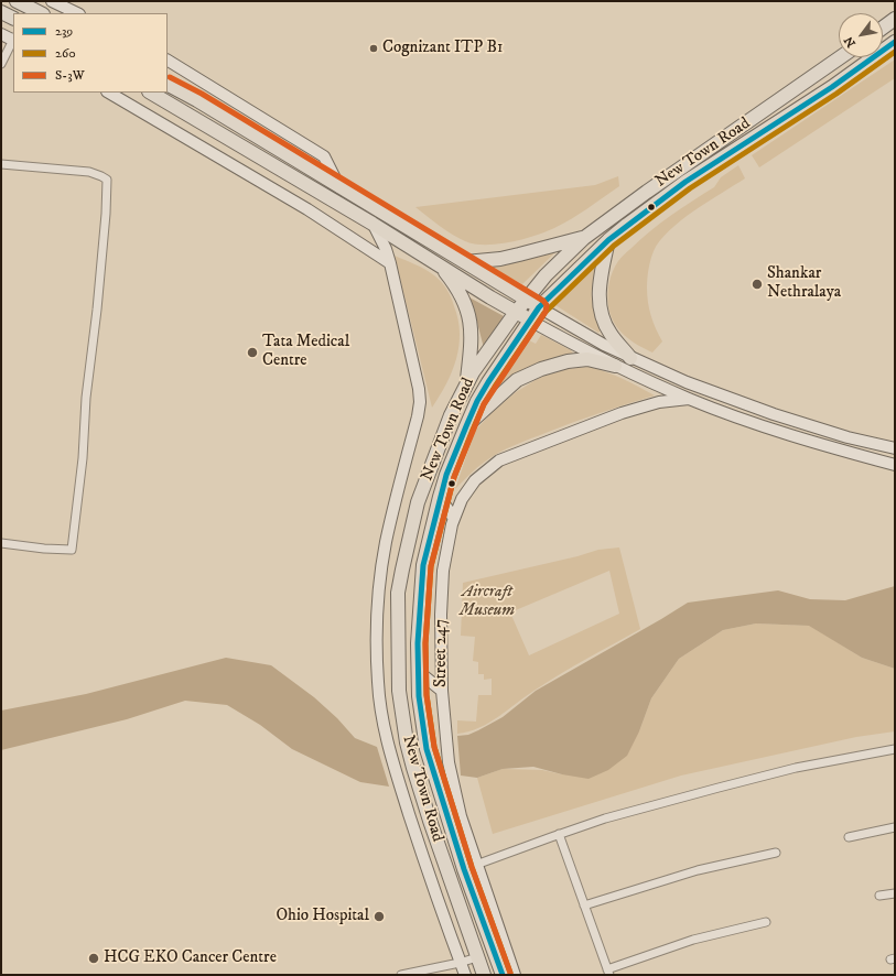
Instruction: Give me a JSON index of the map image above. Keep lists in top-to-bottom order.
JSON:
{
  "streets": {
    "main road": ["New Town Road"],
    "street": ["Street 247"]
  },
  "parks": ["Aircraft Museum"],
  "places": [
    "Cognizant ITP B1",
    "Shankar Nethralaya",
    "Tata Medical Centre",
    "Ohio Hospital",
    "HCG EKO Cancer Centre"
  ],
  "lines": ["transit line 239", "transit line 260", "transit line S-3W"],
  "legend": ["239", "260", "S-3W"],
  "north": "bottom left"
}
